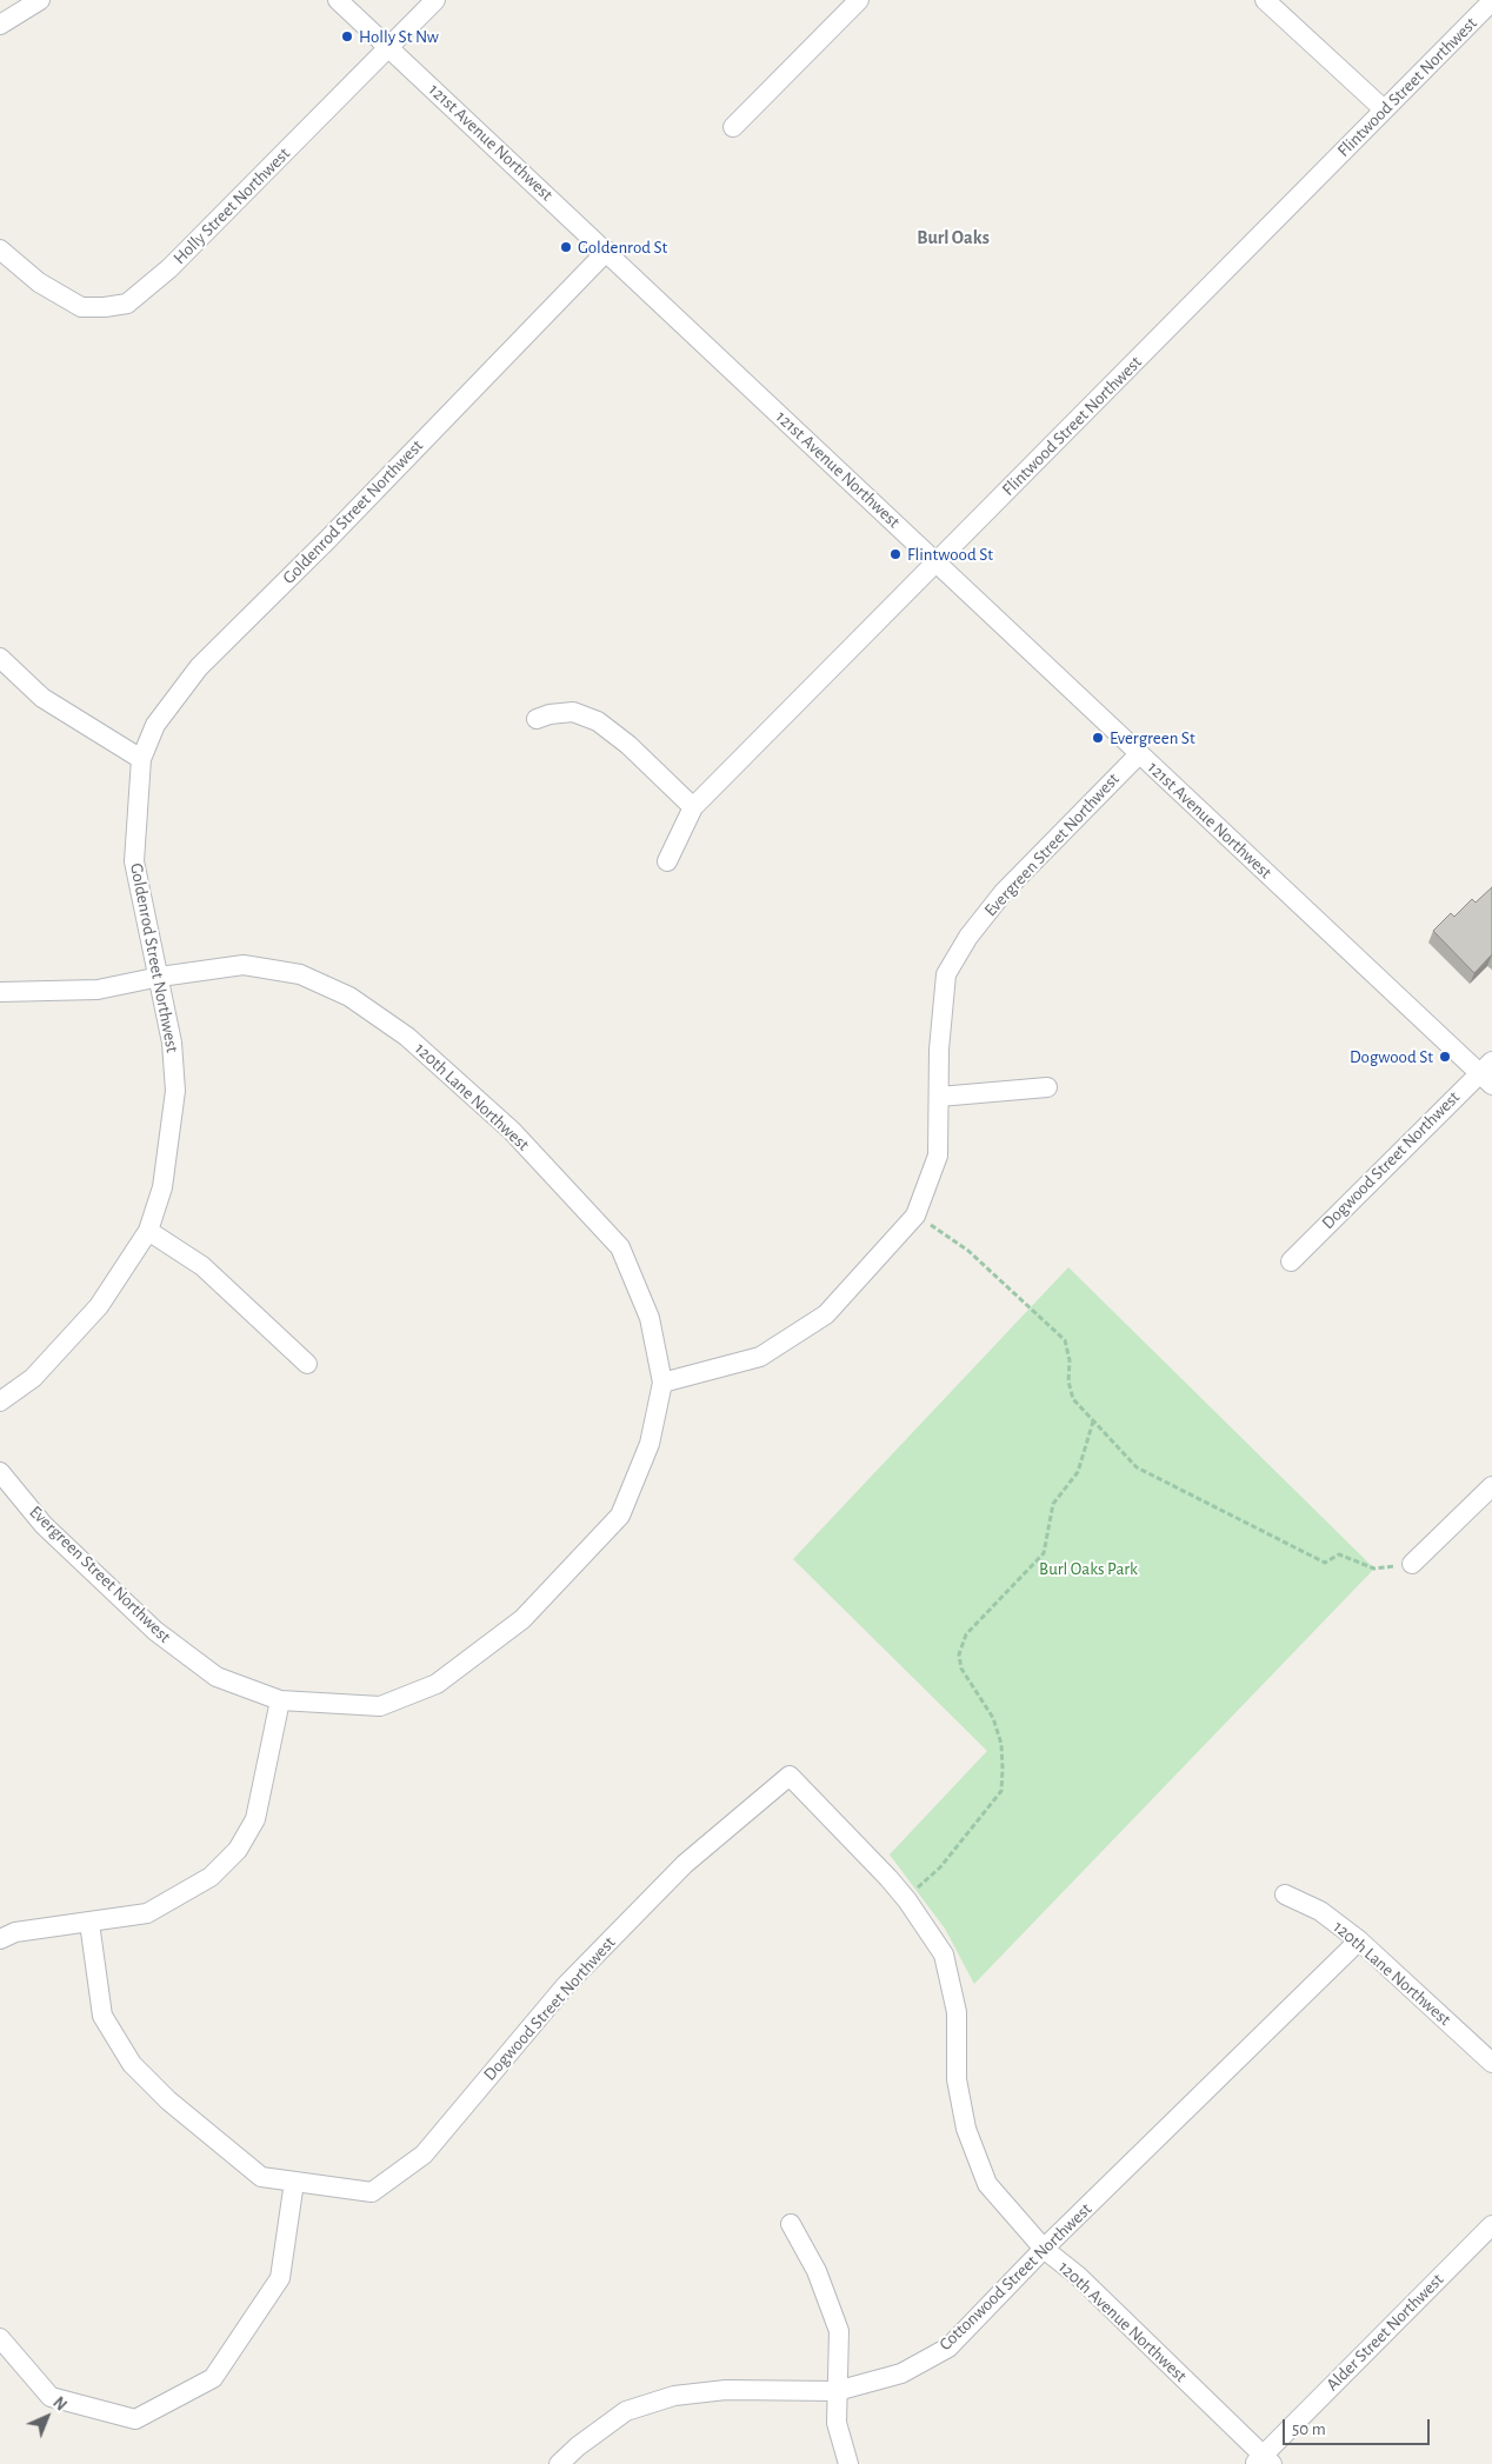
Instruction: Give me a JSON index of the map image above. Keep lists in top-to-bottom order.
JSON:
{
  "streets": {
    "street": [
      "Flintwood Street Northwest",
      "121st Avenue Northwest",
      "Holly Street Northwest",
      "Goldenrod Street Northwest",
      "Evergreen Street Northwest",
      "120th Lane Northwest",
      "Dogwood Street Northwest",
      "Cottonwood Street Northwest",
      "120th Avenue Northwest",
      "Alder Street Northwest"
    ]
  },
  "crossings": [
    ["Flintwood Street Northwest", "121st Avenue Northwest"],
    ["121st Avenue Northwest", "Holly Street Northwest"],
    ["121st Avenue Northwest", "Goldenrod Street Northwest"],
    ["121st Avenue Northwest", "Evergreen Street Northwest"],
    ["121st Avenue Northwest", "Dogwood Street Northwest"],
    ["Goldenrod Street Northwest", "120th Lane Northwest"],
    ["Evergreen Street Northwest", "120th Lane Northwest"],
    ["120th Lane Northwest", "Cottonwood Street Northwest"],
    ["Dogwood Street Northwest", "120th Avenue Northwest"],
    ["Cottonwood Street Northwest", "120th Avenue Northwest"],
    ["120th Avenue Northwest", "Alder Street Northwest"]
  ],
  "districts": ["Burl Oaks"],
  "parks": ["Burl Oaks Park"],
  "places": [
    "Holly St Nw",
    "Goldenrod St",
    "Flintwood St",
    "Evergreen St",
    "Dogwood St"
  ],
  "scale_bar": "50 m",
  "north": "top right"
}
